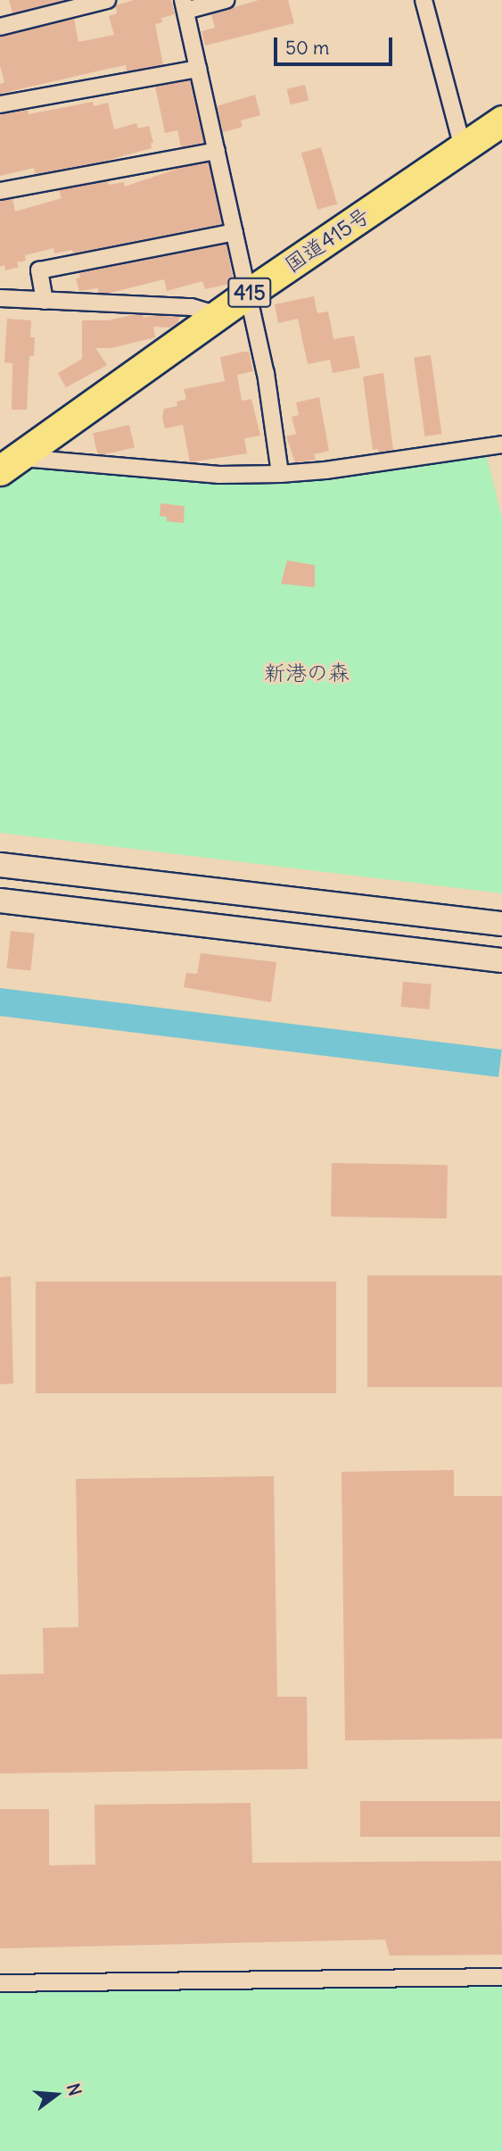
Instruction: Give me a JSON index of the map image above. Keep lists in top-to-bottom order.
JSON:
{
  "streets": {
    "highway": ["国道415号", "415"]
  },
  "parks": ["新港の森"],
  "scale_bar": "50 m",
  "north": "right"
}
